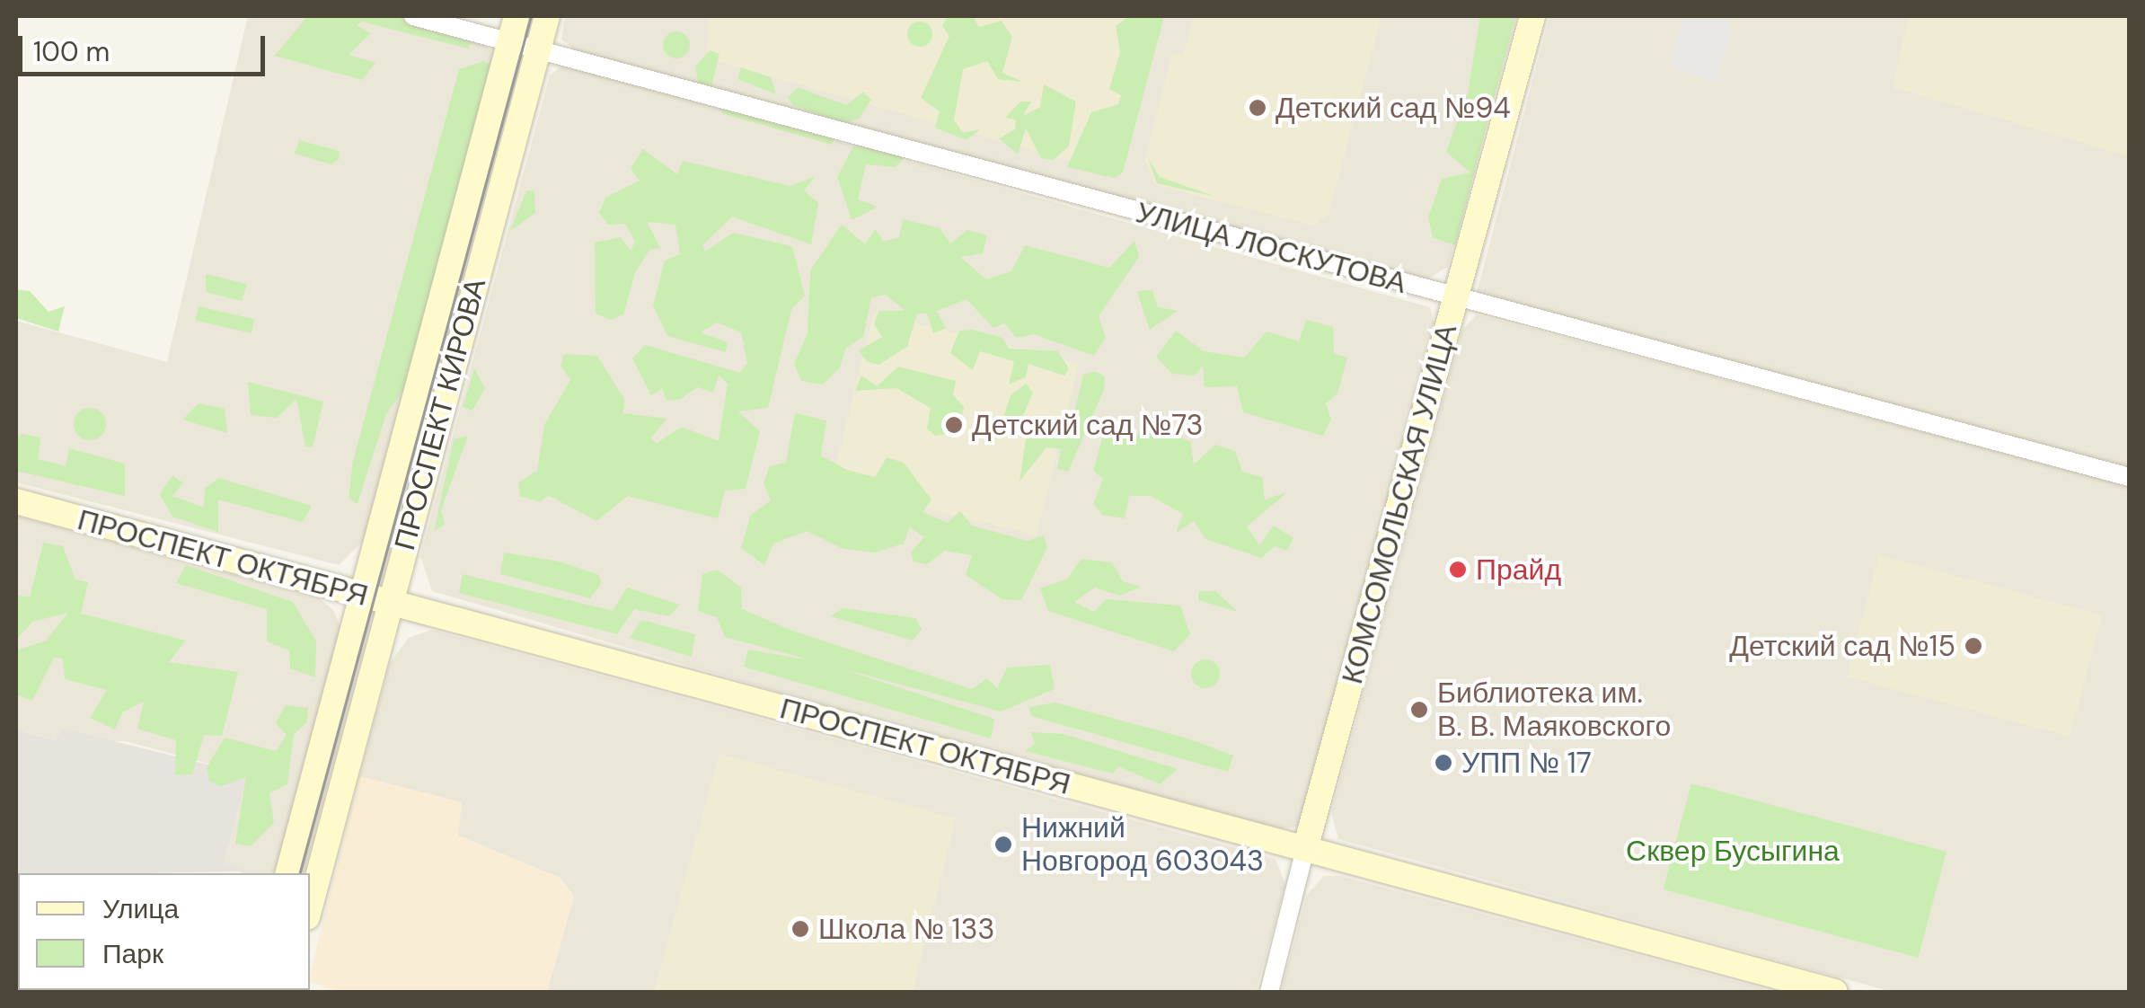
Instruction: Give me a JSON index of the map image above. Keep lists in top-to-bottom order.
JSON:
{
  "streets": {
    "street": [
      "УЛИЦА ЛОСКУТОВА",
      "ПРОСПЕКТ КИРОВА",
      "КОМСОМОЛЬСКАЯ УЛИЦА",
      "ПРОСПЕКТ ОКТЯБРЯ"
    ]
  },
  "crossings": [
    ["УЛИЦА ЛОСКУТОВА", "ПРОСПЕКТ КИРОВА"],
    ["УЛИЦА ЛОСКУТОВА", "КОМСОМОЛЬСКАЯ УЛИЦА"],
    ["ПРОСПЕКТ КИРОВА", "ПРОСПЕКТ ОКТЯБРЯ"],
    ["КОМСОМОЛЬСКАЯ УЛИЦА", "ПРОСПЕКТ ОКТЯБРЯ"]
  ],
  "parks": ["Сквер Бусыгина"],
  "places": [
    "Детский сад №94",
    "Детский сад №73",
    "Прайд",
    "Детский сад №15",
    "Библиотека им. В. В. Маяковского",
    "УПП № 17",
    "Нижний Новгород 603043",
    "Школа № 133"
  ],
  "legend": ["Улица", "Парк"],
  "scale_bar": "100 m"
}
